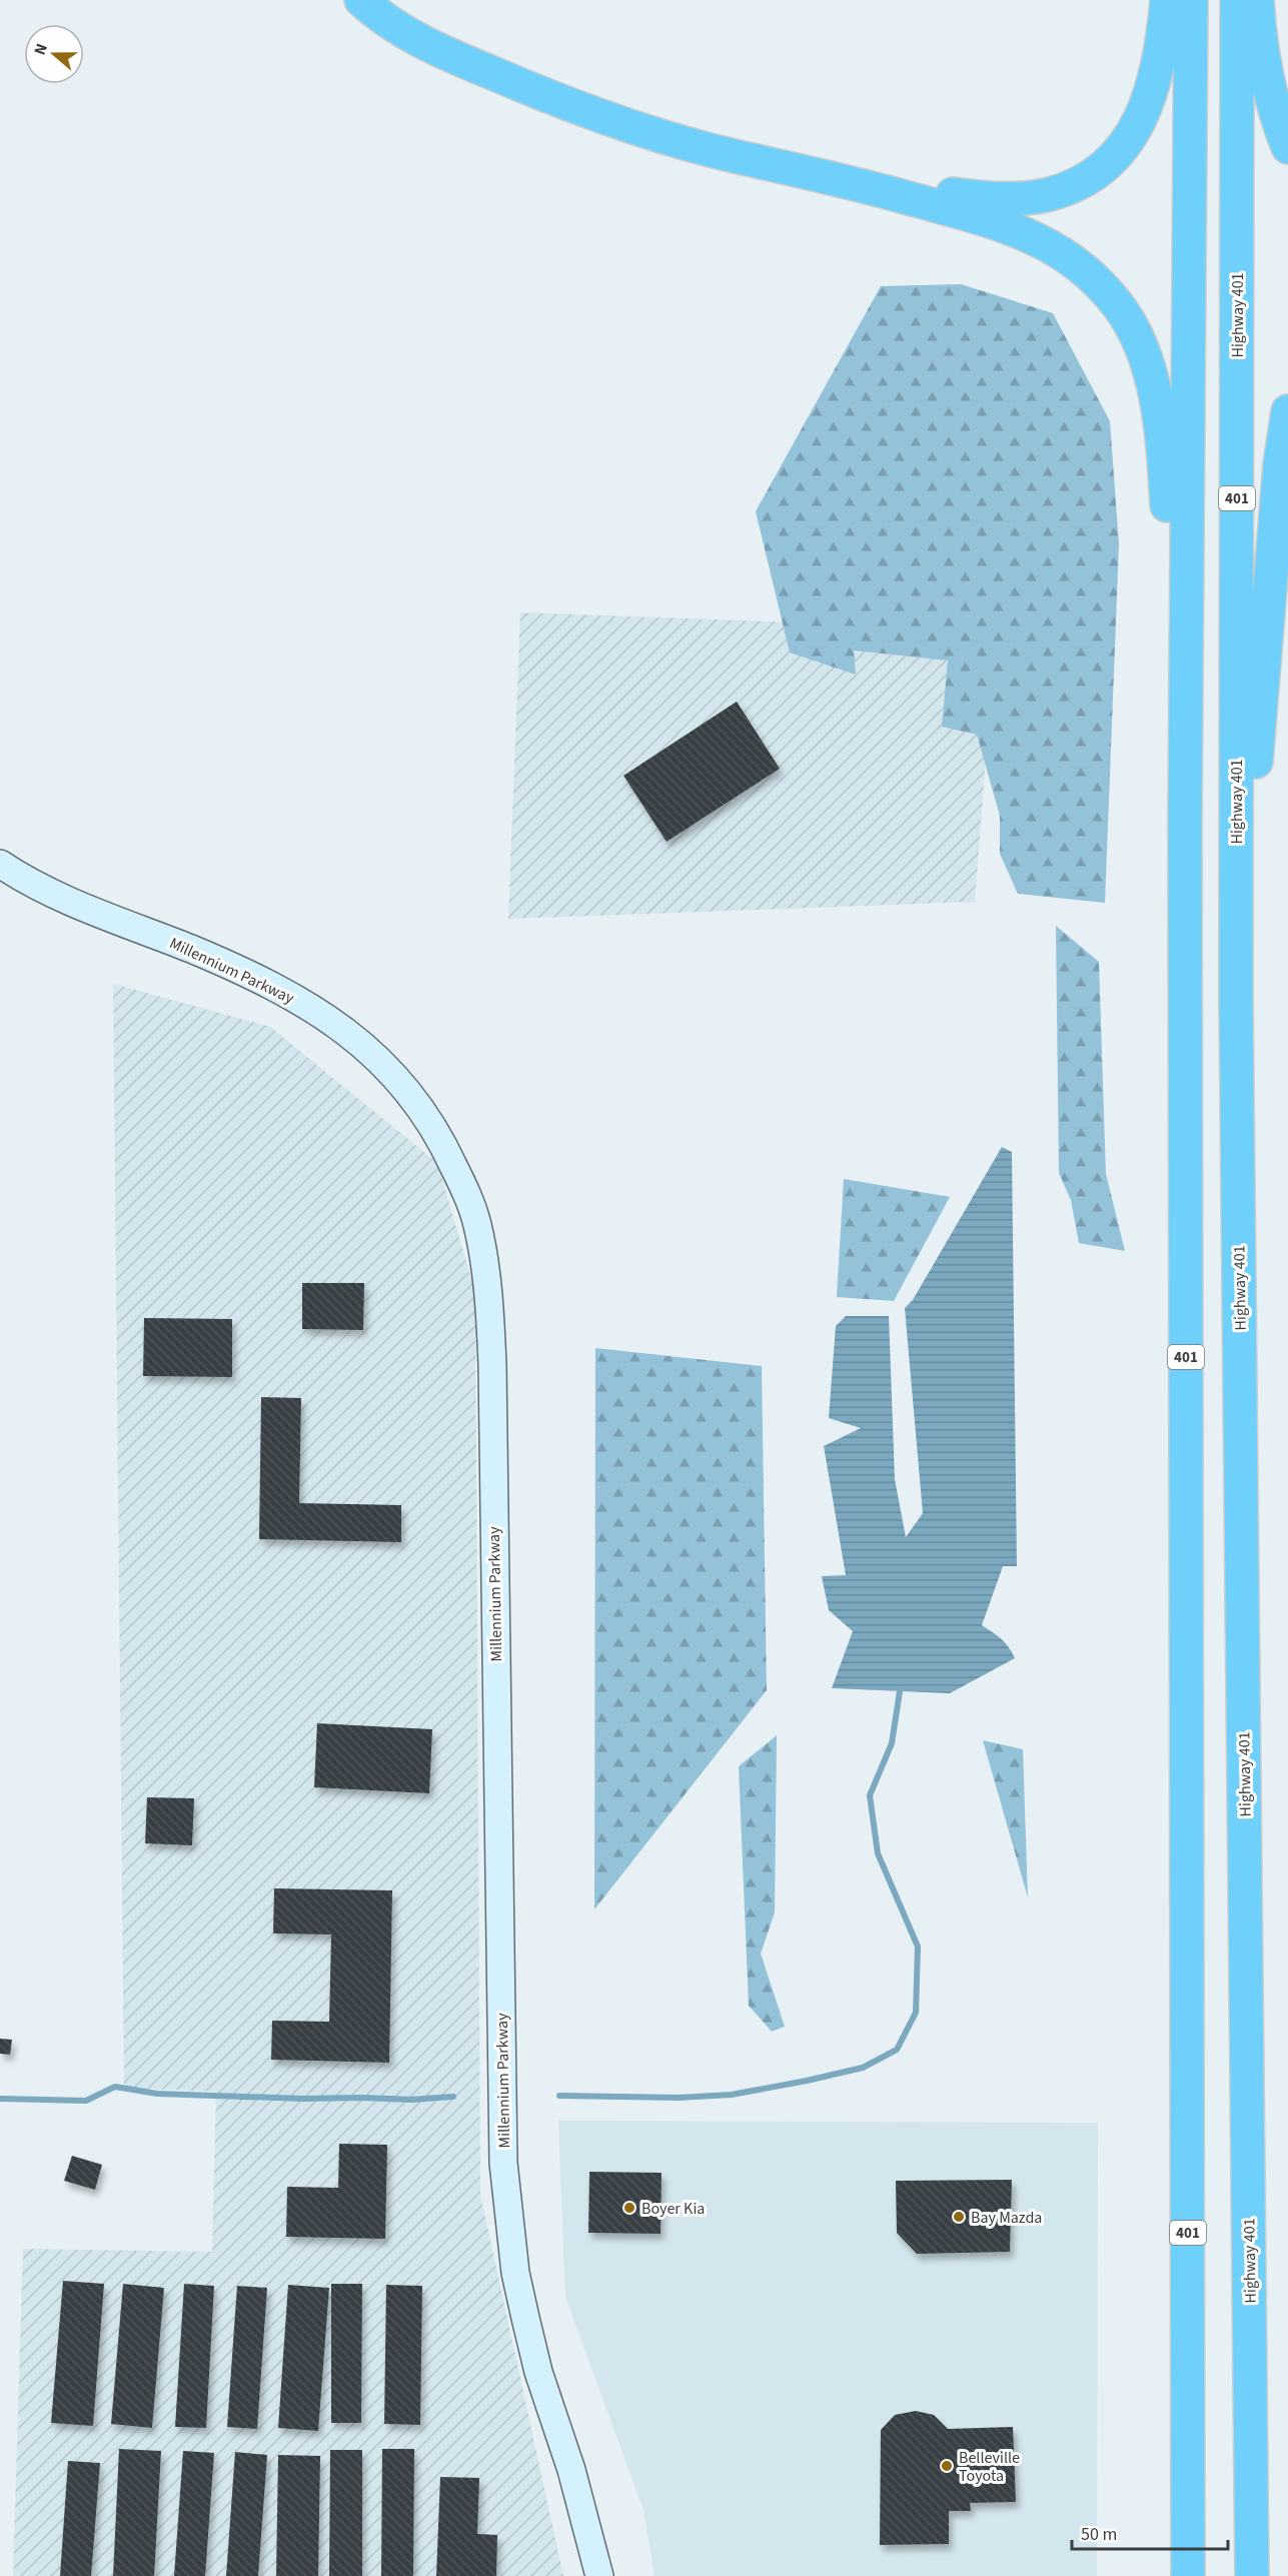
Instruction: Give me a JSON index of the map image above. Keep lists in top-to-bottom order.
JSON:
{
  "streets": {
    "highway": ["Highway 401", "401"],
    "street": ["Millennium Parkway"]
  },
  "places": ["Boyer Kia", "Bay Mazda", "Belleville Toyota"],
  "scale_bar": "50 m",
  "north": "left"
}
